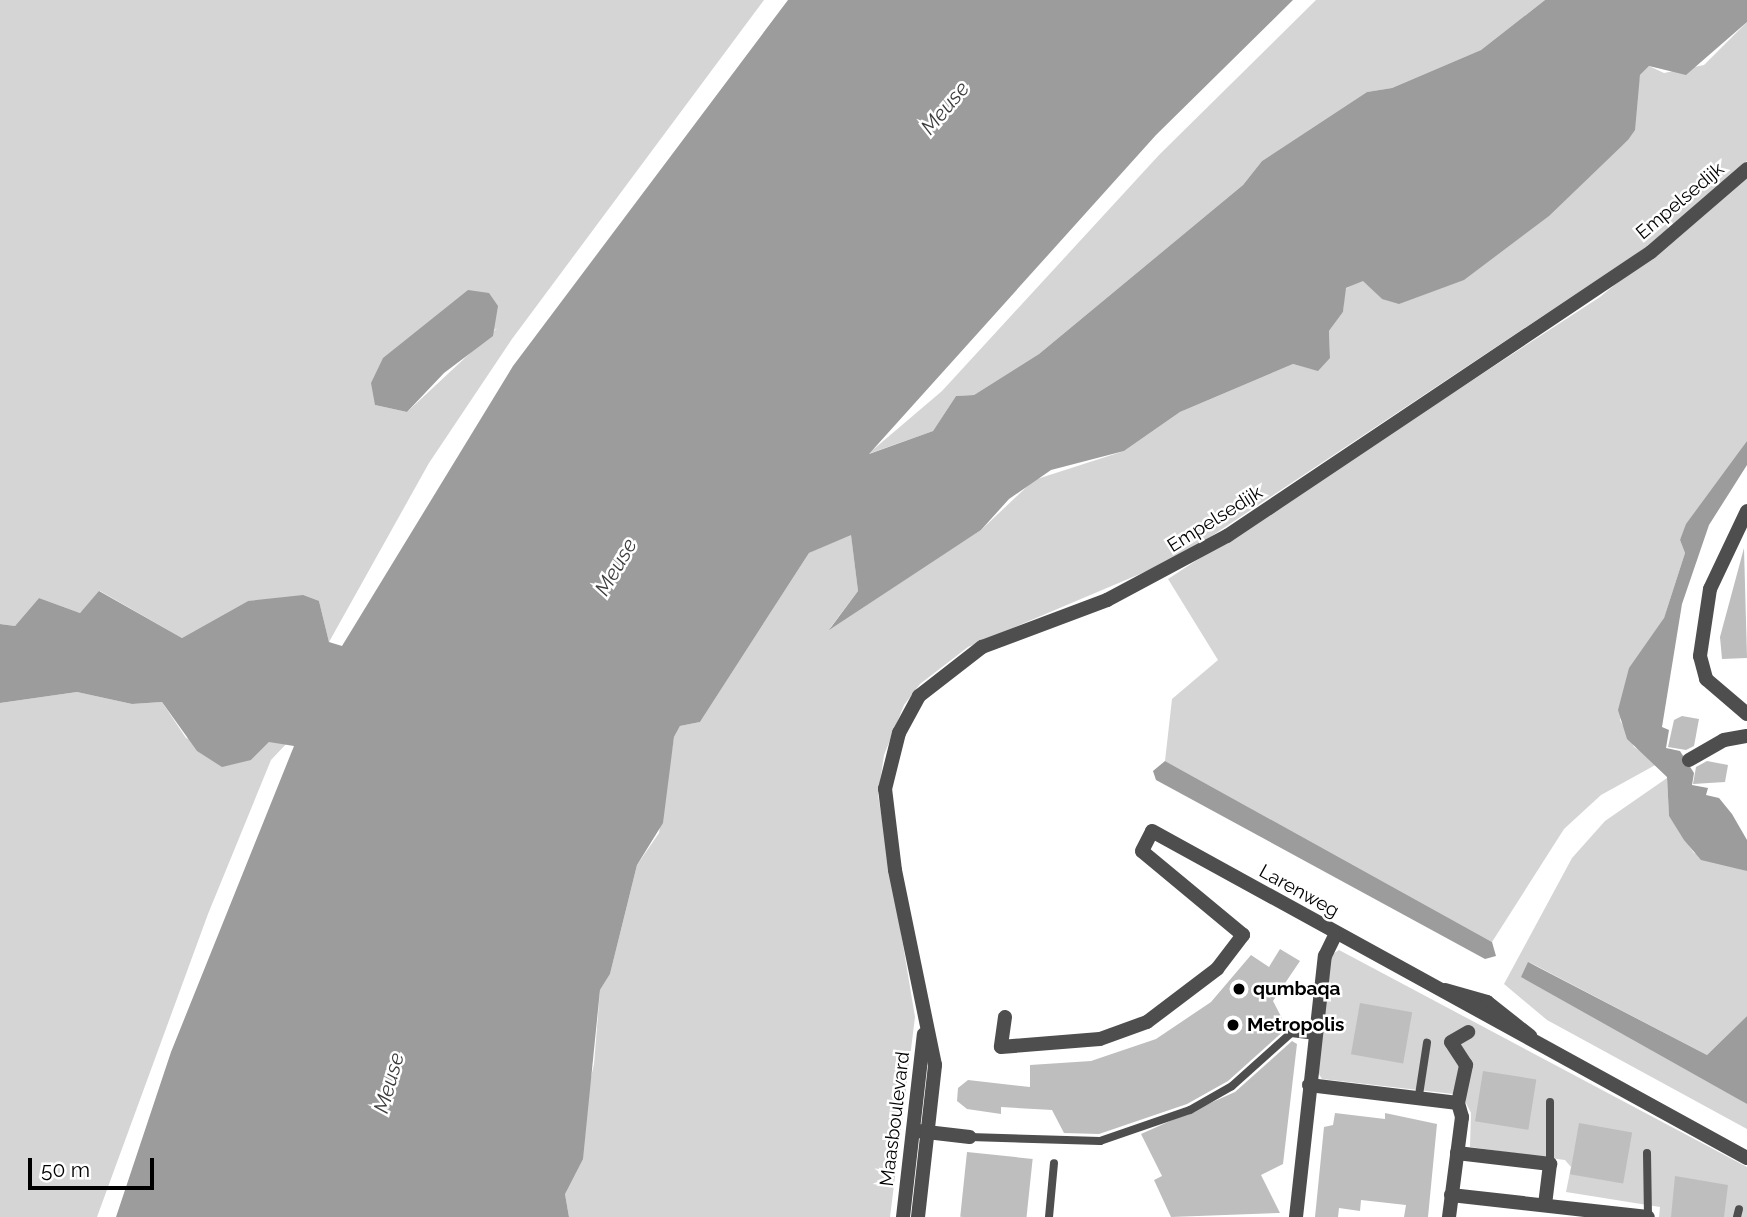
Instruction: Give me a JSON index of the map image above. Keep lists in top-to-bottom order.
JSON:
{
  "streets": {
    "street": ["Empelsedijk", "Larenweg", "Maasboulevard"]
  },
  "crossings": [
    ["Empelsedijk", "Maasboulevard"]
  ],
  "water": ["Meuse"],
  "places": ["qumbaqa", "Metropolis"],
  "scale_bar": "50 m"
}
